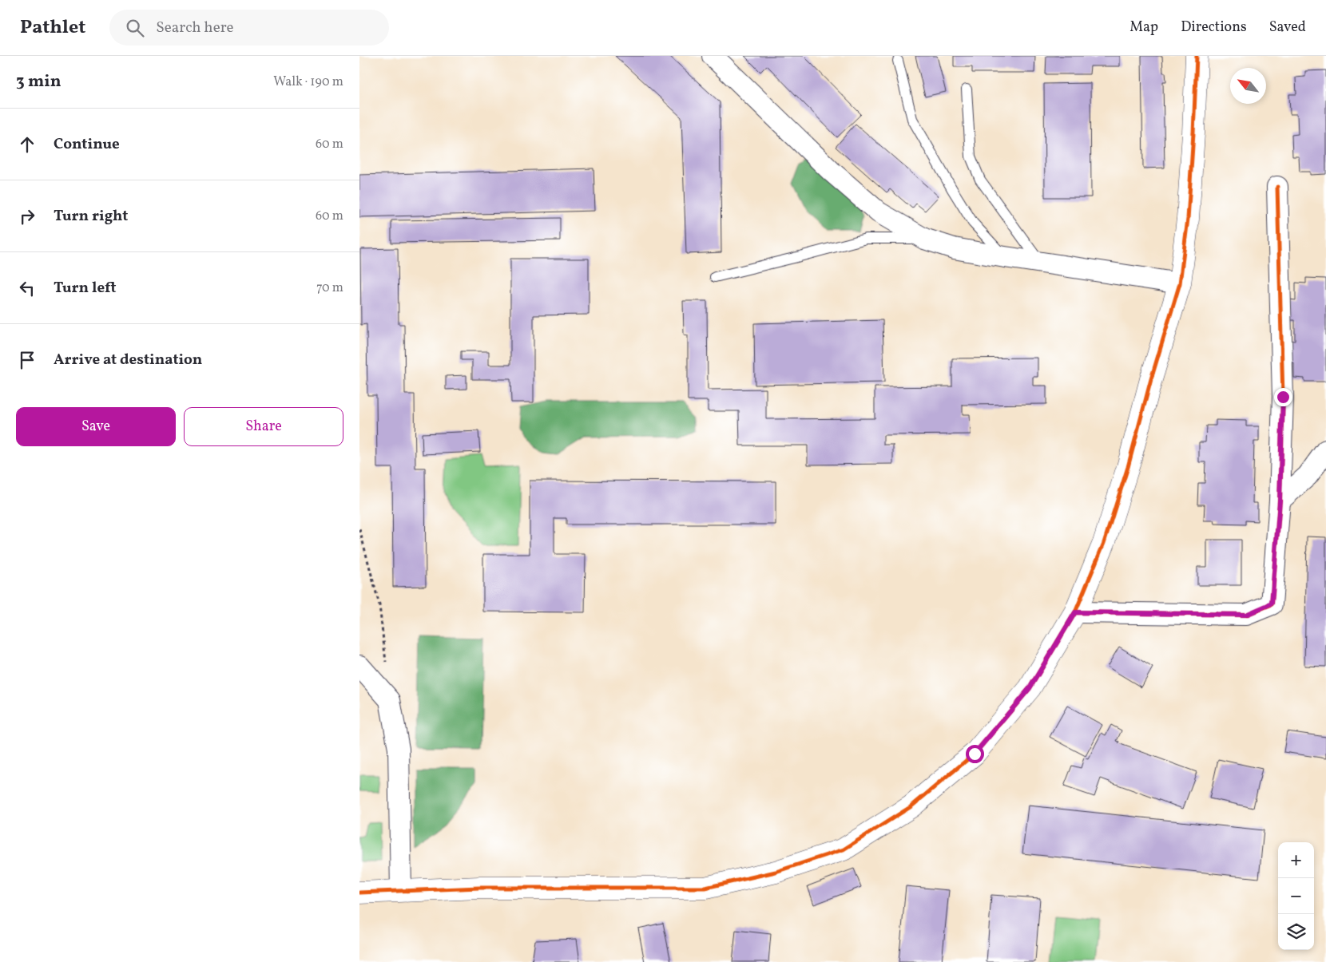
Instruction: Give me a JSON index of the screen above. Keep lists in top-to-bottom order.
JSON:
{
  "north": "top left",
  "page": {
    "header": "Pathlet",
    "search": "Search here",
    "nav": ["Map", "Directions", "Saved"],
    "heading": ["3 min", "Walk · 190 m"],
    "list": [
      ["Continue", "60 m"],
      ["Turn right", "60 m"],
      ["Turn left", "70 m"],
      "Arrive at destination"
    ],
    "buttons": ["Save", "Share"],
    "map_buttons": ["+", "−"]
  }
}
